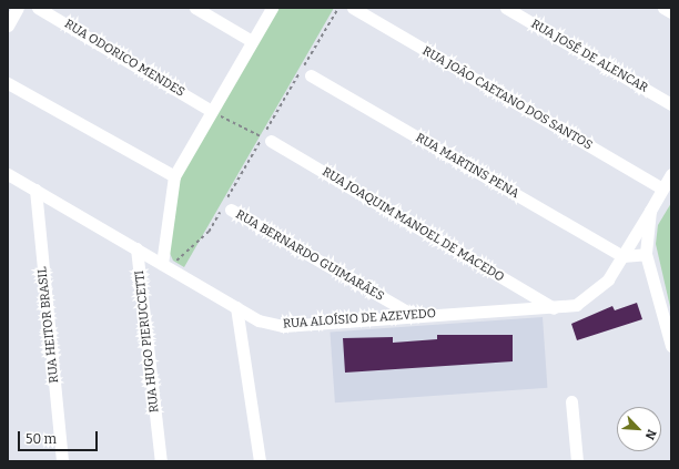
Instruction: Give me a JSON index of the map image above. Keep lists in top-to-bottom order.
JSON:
{
  "streets": {
    "street": [
      "RUA JOSÉ DE ALENCAR",
      "RUA ODORICO MENDES",
      "RUA JOÃO CAETANO DOS SANTOS",
      "RUA MARTINS PENA",
      "RUA JOAQUIM MANOEL DE MACEDO",
      "RUA BERNARDO GUIMARÃES",
      "RUA ALOÍSIO DE AZEVEDO",
      "RUA HEITOR BRASIL",
      "RUA HUGO PIERUCCETTI"
    ]
  },
  "crossings": [
    ["RUA JOÃO CAETANO DOS SANTOS", "RUA ALOÍSIO DE AZEVEDO"],
    ["RUA MARTINS PENA", "RUA ALOÍSIO DE AZEVEDO"],
    ["RUA JOAQUIM MANOEL DE MACEDO", "RUA ALOÍSIO DE AZEVEDO"],
    ["RUA BERNARDO GUIMARÃES", "RUA ALOÍSIO DE AZEVEDO"],
    ["RUA ALOÍSIO DE AZEVEDO", "RUA HEITOR BRASIL"],
    ["RUA ALOÍSIO DE AZEVEDO", "RUA HUGO PIERUCCETTI"]
  ],
  "scale_bar": "50 m",
  "north": "bottom right"
}
